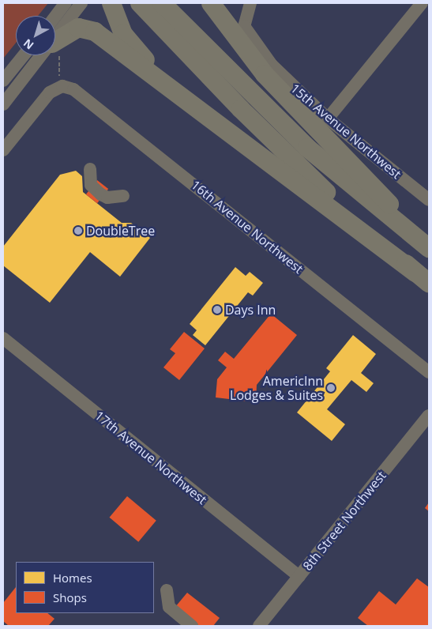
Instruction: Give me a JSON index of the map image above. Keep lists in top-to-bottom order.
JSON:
{
  "streets": {
    "street": [
      "15th Avenue Northwest",
      "16th Avenue Northwest",
      "17th Avenue Northwest",
      "8th Street Northwest"
    ]
  },
  "crossings": [
    ["17th Avenue Northwest", "8th Street Northwest"]
  ],
  "places": ["DoubleTree", "Days Inn", "AmericInn Lodges & Suites"],
  "legend": ["Homes", "Shops"],
  "north": "bottom left"
}
